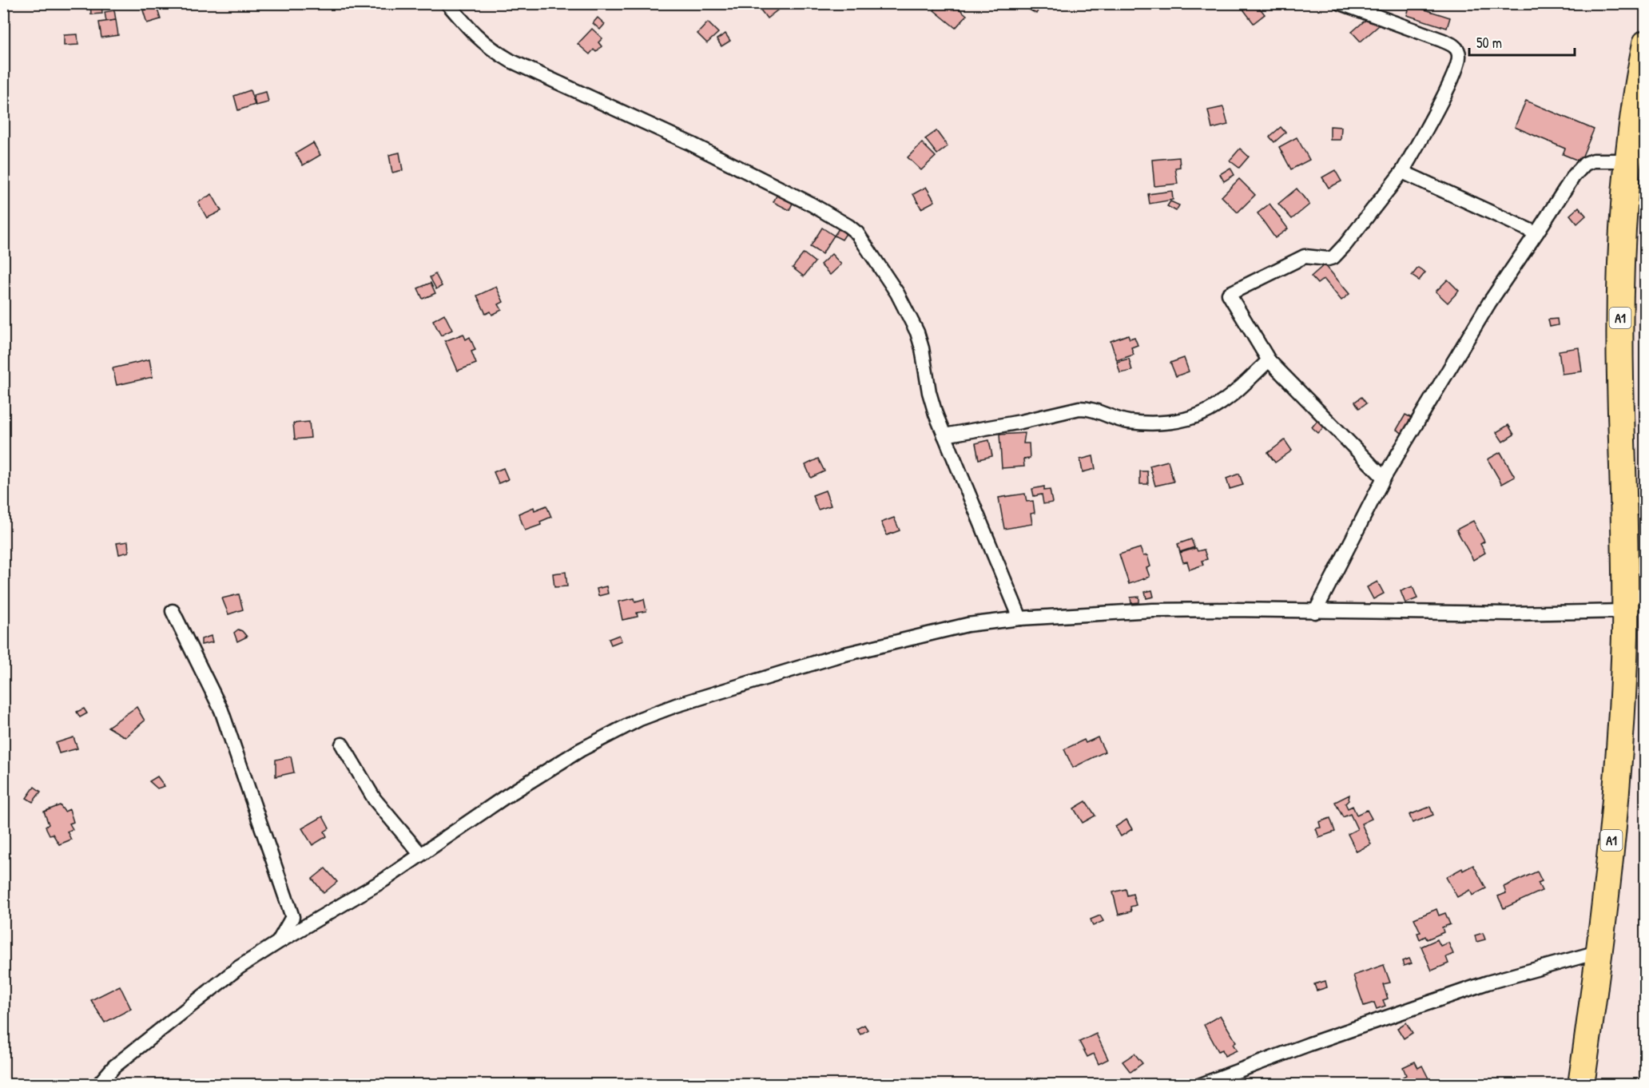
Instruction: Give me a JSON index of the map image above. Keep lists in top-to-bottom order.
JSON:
{
  "streets": {
    "highway": ["A1"]
  },
  "scale_bar": "50 m"
}
